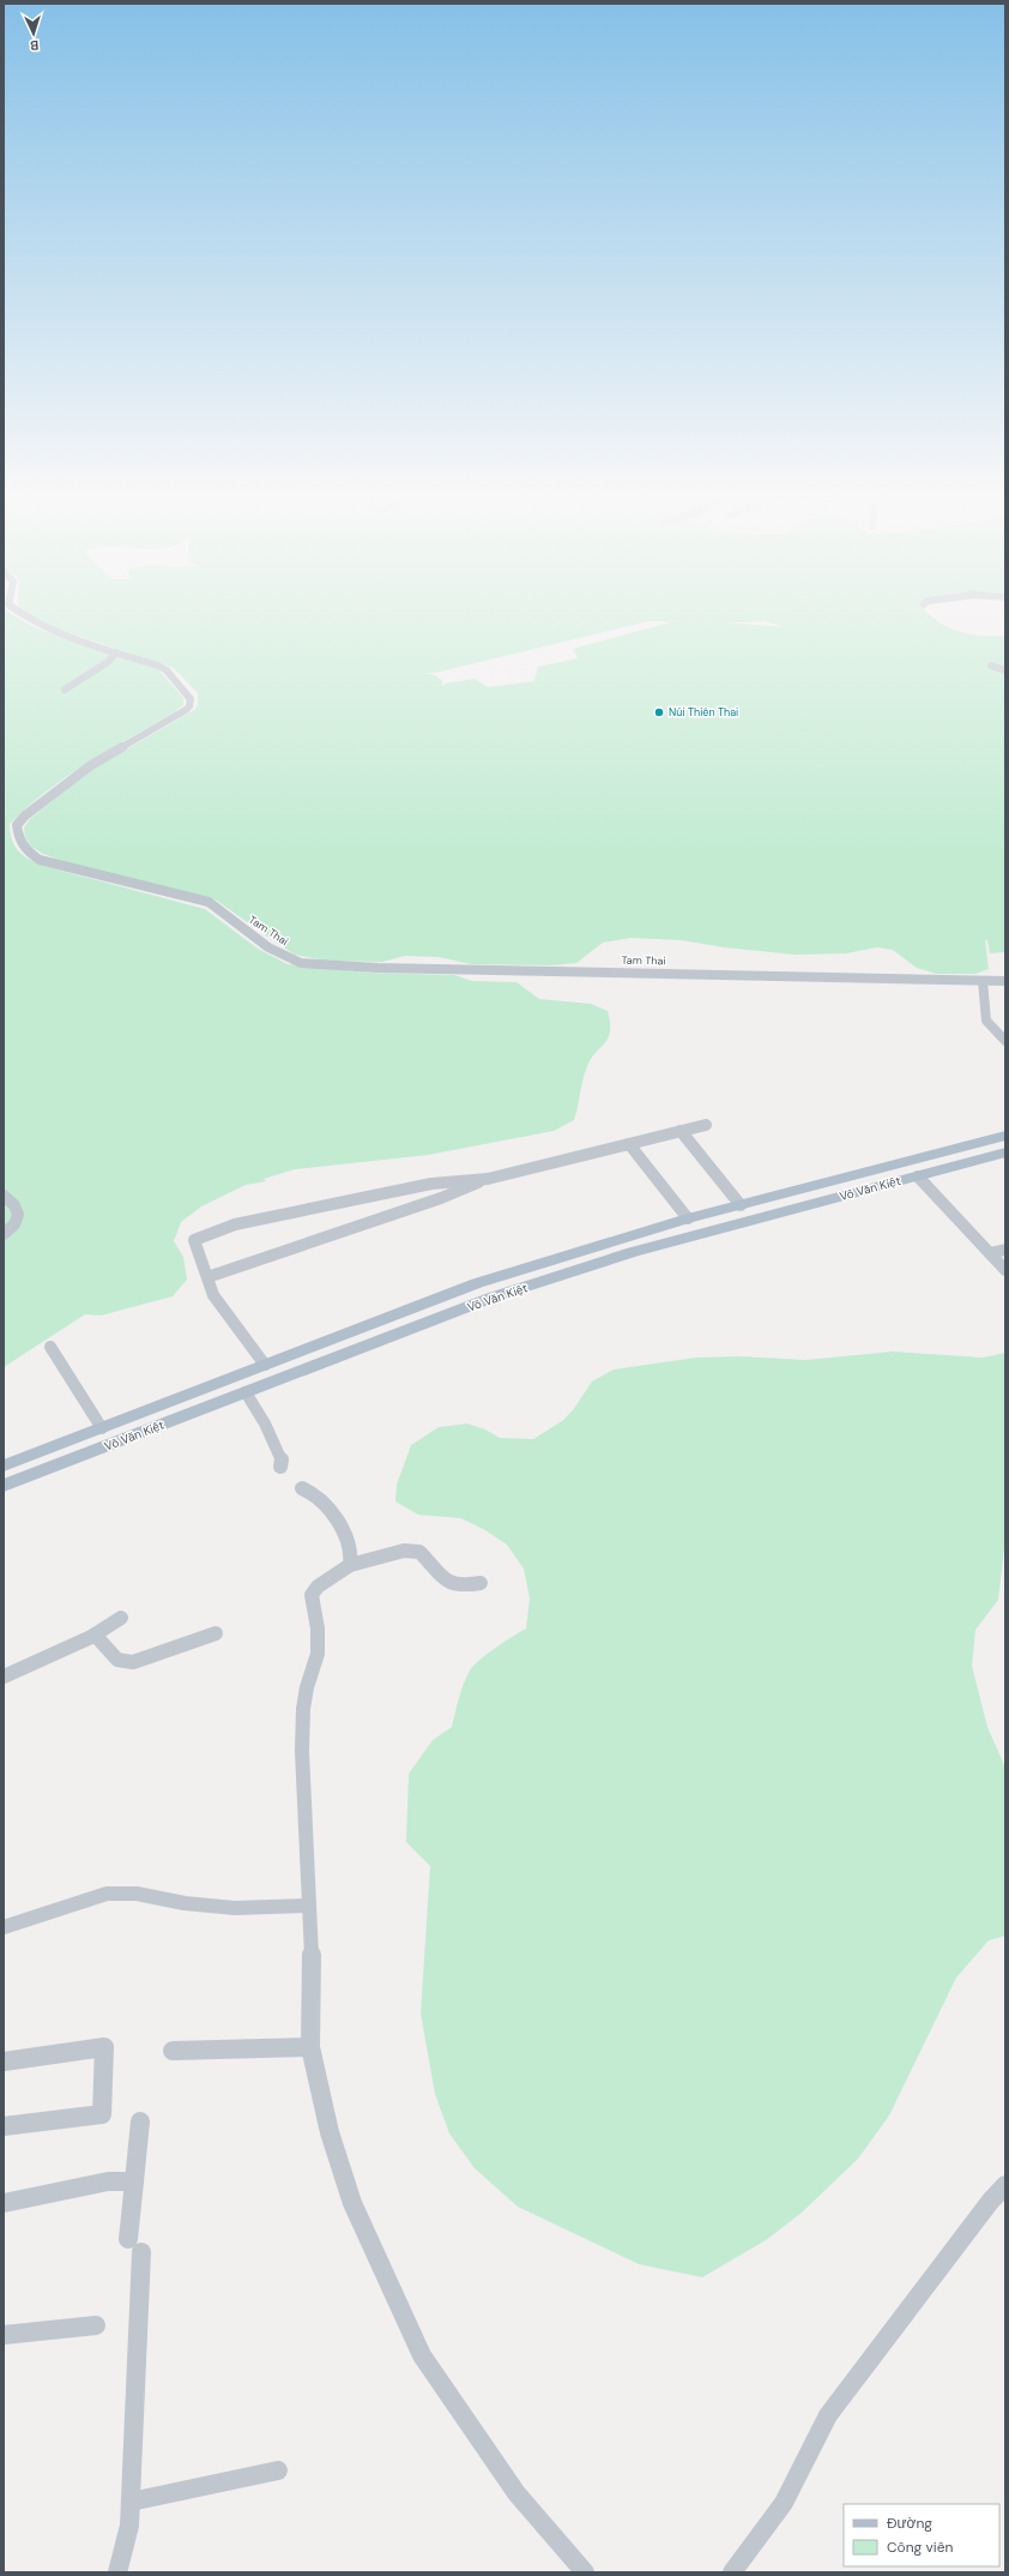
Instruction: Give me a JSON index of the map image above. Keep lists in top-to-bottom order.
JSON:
{
  "streets": {
    "main road": ["Võ Văn Kiệt"],
    "street": ["Tam Thai"]
  },
  "places": ["Núi Thiên Thai"],
  "legend": ["Đường", "Công viên"],
  "north": "bottom"
}
